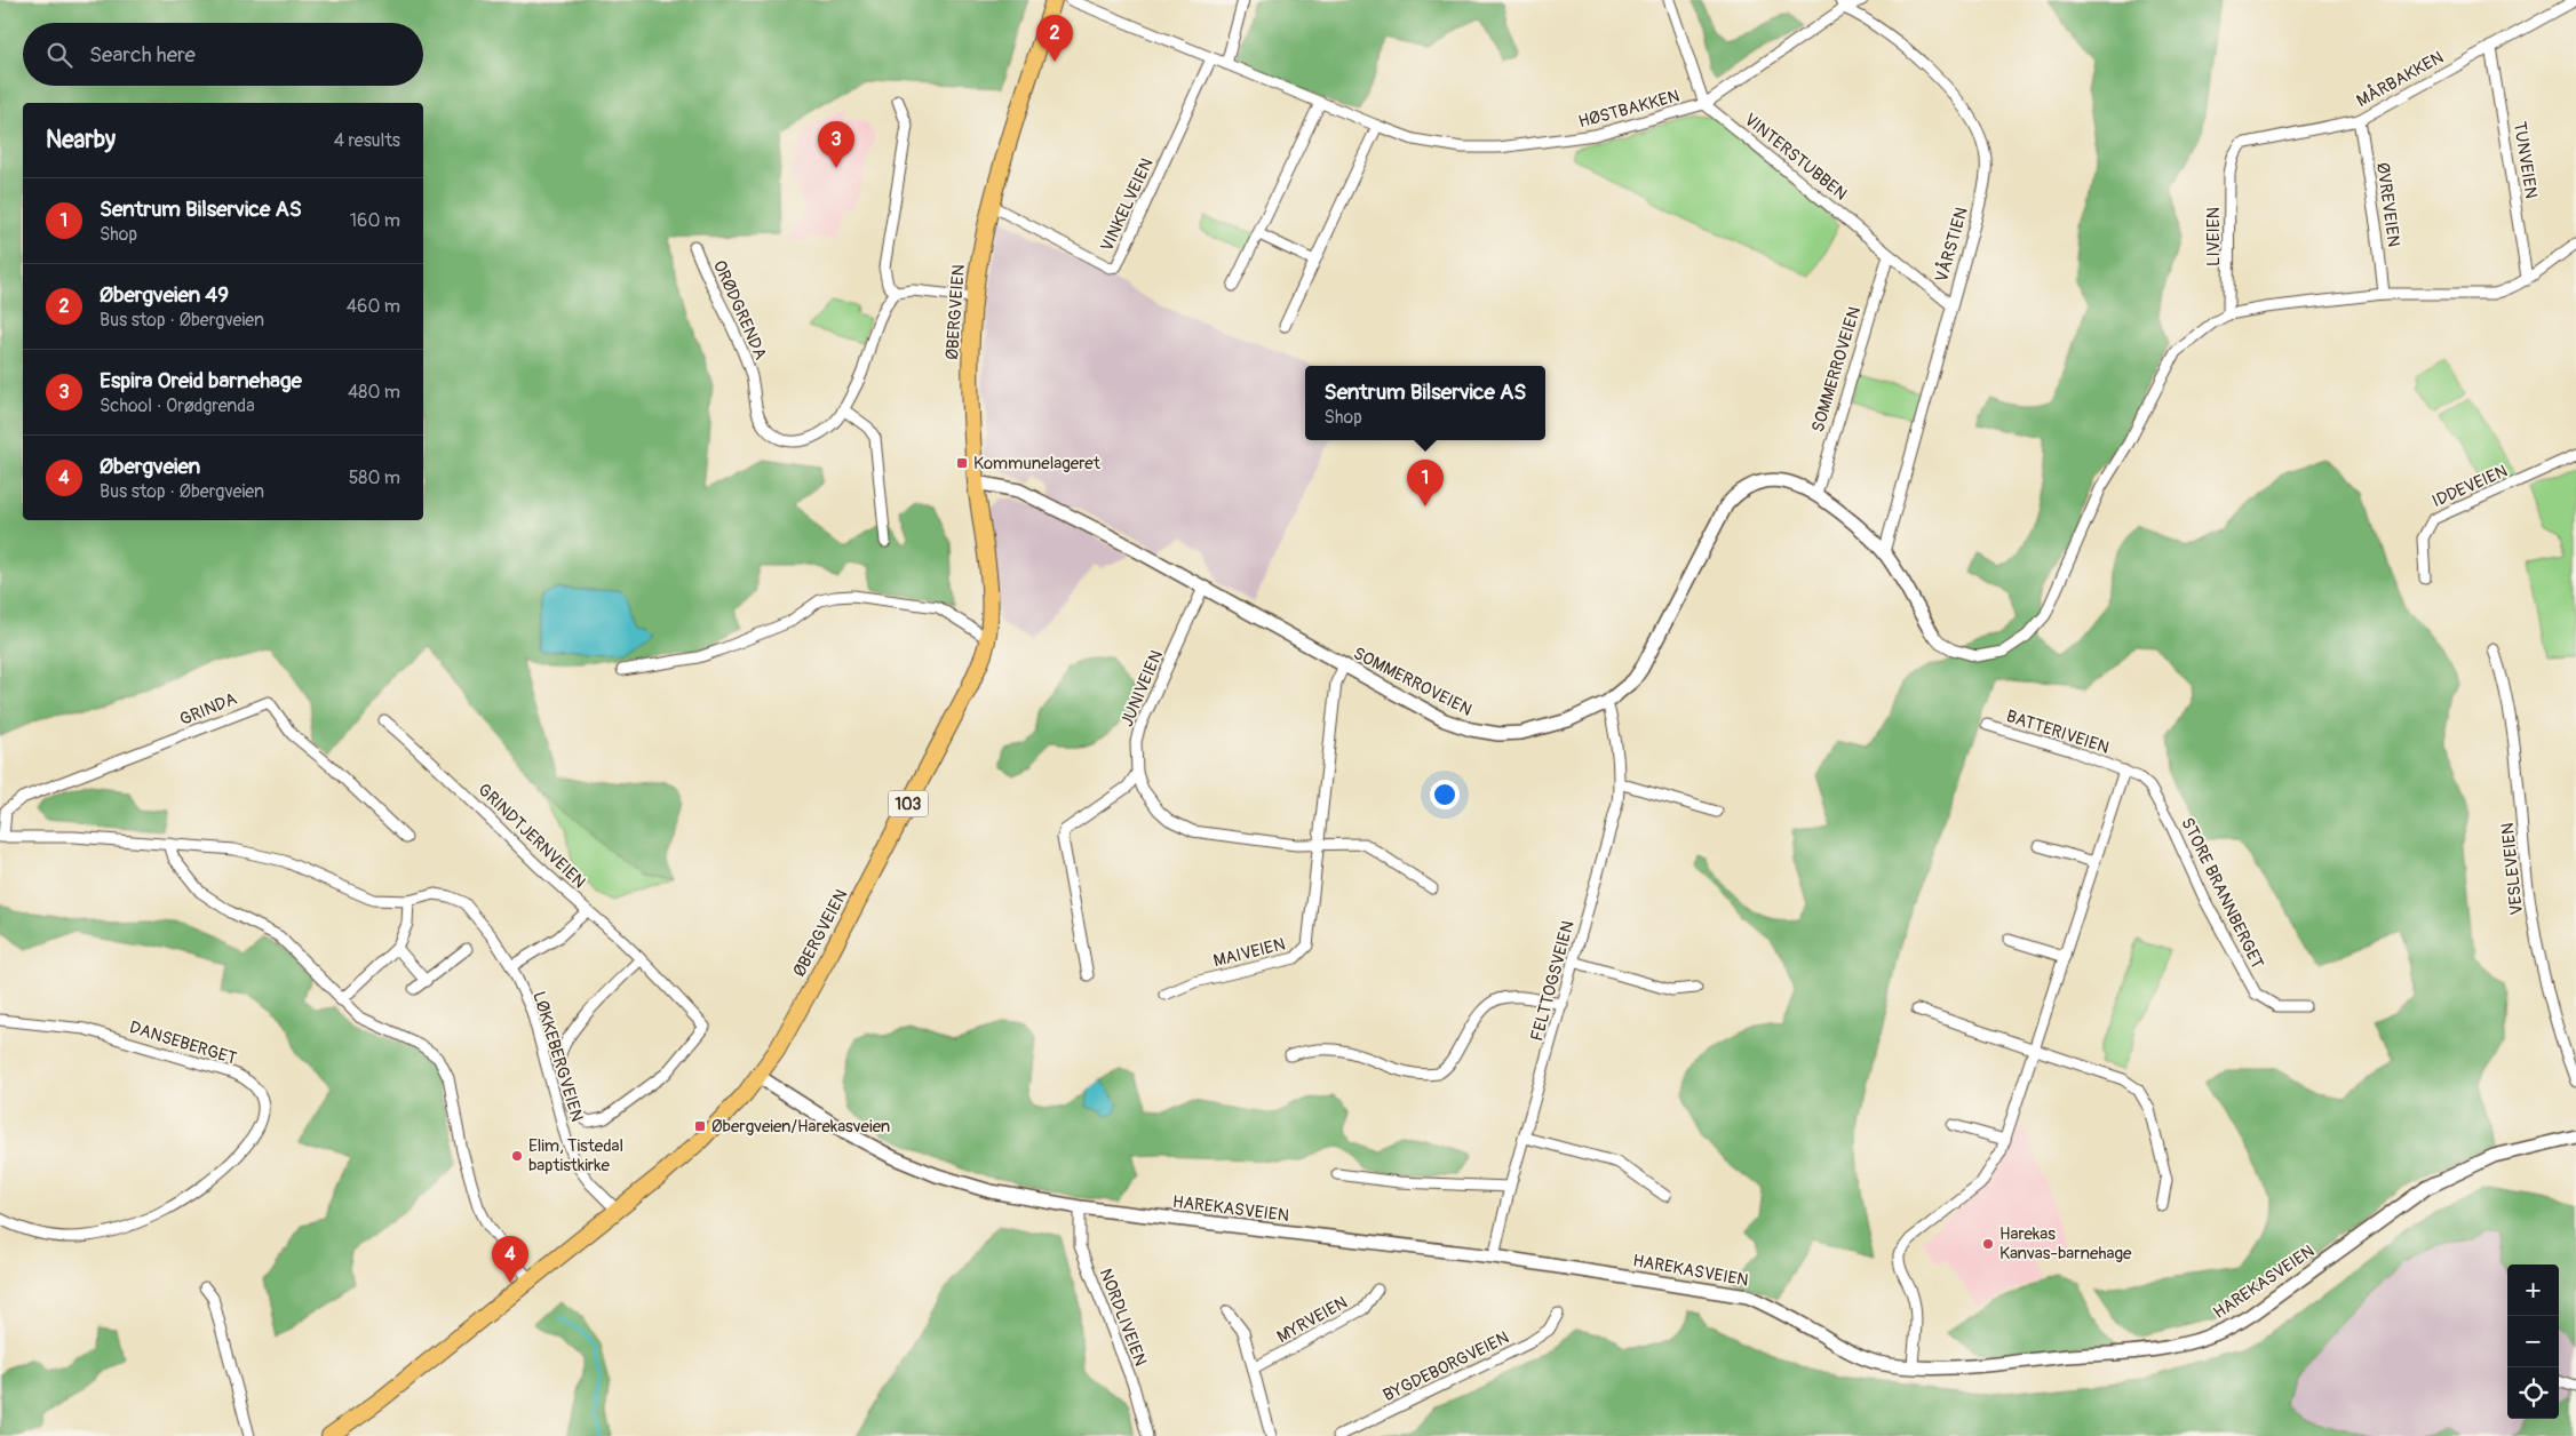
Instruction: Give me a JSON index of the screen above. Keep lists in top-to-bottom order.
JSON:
{
  "streets": {
    "main road": ["ØBERGVEIEN", "103"],
    "street": [
      "MÅRBAKKEN",
      "HØSTBAKKEN",
      "VINTERSTUBBEN",
      "TUNVEIEN",
      "VINKELVEIEN",
      "ØVREVEIEN",
      "LIVEIEN",
      "VÅRSTIEN",
      "ORØDGRENDA",
      "SOMMERROVEIEN",
      "IDDEVEIEN",
      "JUNIVEIEN",
      "GRINDA",
      "BATTERIVEIEN",
      "GRINDTJERNVEIEN",
      "VESLEVEIEN",
      "STORE BRANNBERGET",
      "MAIVEIEN",
      "FELTTOGSVEIEN",
      "DANSEBERGET",
      "LØKKEBERGVEIEN",
      "HAREKASVEIEN",
      "NORDLIVEIEN",
      "MYRVEIEN",
      "BYGDEBORGVEIEN"
    ]
  },
  "crossings": [
    ["MÅRBAKKEN", "TUNVEIEN"],
    ["MÅRBAKKEN", "ØVREVEIEN"],
    ["MÅRBAKKEN", "LIVEIEN"],
    ["HØSTBAKKEN", "VINTERSTUBBEN"],
    ["HØSTBAKKEN", "VINKELVEIEN"],
    ["HØSTBAKKEN", "VÅRSTIEN"],
    ["VINTERSTUBBEN", "VÅRSTIEN"],
    ["VINTERSTUBBEN", "SOMMERROVEIEN"],
    ["VINKELVEIEN", "ØBERGVEIEN"],
    ["VÅRSTIEN", "SOMMERROVEIEN"],
    ["ØBERGVEIEN", "SOMMERROVEIEN"],
    ["ØBERGVEIEN", "LØKKEBERGVEIEN"],
    ["ØBERGVEIEN", "HAREKASVEIEN"],
    ["SOMMERROVEIEN", "JUNIVEIEN"],
    ["SOMMERROVEIEN", "MAIVEIEN"],
    ["SOMMERROVEIEN", "FELTTOGSVEIEN"],
    ["GRINDA", "LØKKEBERGVEIEN"],
    ["BATTERIVEIEN", "STORE BRANNBERGET"],
    ["BATTERIVEIEN", "HAREKASVEIEN"],
    ["GRINDTJERNVEIEN", "LØKKEBERGVEIEN"],
    ["FELTTOGSVEIEN", "HAREKASVEIEN"],
    ["HAREKASVEIEN", "NORDLIVEIEN"]
  ],
  "places": {
    "transit": ["Kommunelageret", "Øbergveien/Harekasveien"],
    "other": ["Elim, Tistedal baptistkirke", "Harekas Kanvas-barnehage"]
  },
  "page": {
    "pins": [
      "2",
      "3",
      "1",
      "4"
    ],
    "search": "Search here",
    "heading": ["Nearby", "4 results"],
    "list": [
      {
        "mark": "1",
        "name": "Sentrum Bilservice AS",
        "note": "Shop",
        "value": "160 m"
      },
      {
        "mark": "2",
        "name": "Øbergveien 49",
        "note": "Bus stop · Øbergveien",
        "value": "460 m"
      },
      {
        "mark": "3",
        "name": "Espira Oreid barnehage",
        "note": "School · Orødgrenda",
        "value": "480 m"
      },
      {
        "mark": "4",
        "name": "Øbergveien",
        "note": "Bus stop · Øbergveien",
        "value": "580 m"
      }
    ],
    "popup": ["Sentrum Bilservice AS", "Shop"],
    "map_buttons": ["+", "−"]
  }
}
